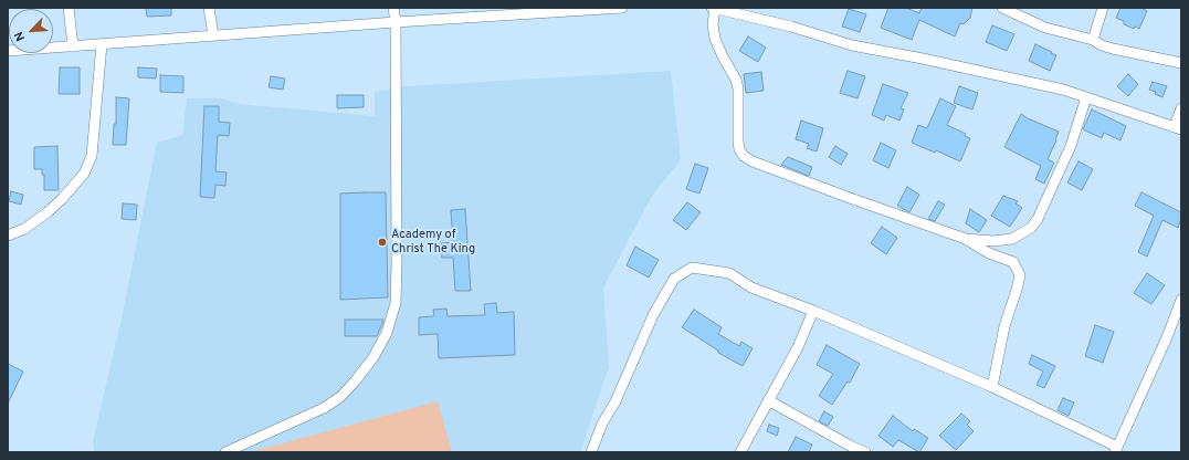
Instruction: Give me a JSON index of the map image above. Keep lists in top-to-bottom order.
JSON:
{
  "places": ["Academy of Christ The King"],
  "north": "bottom left"
}
